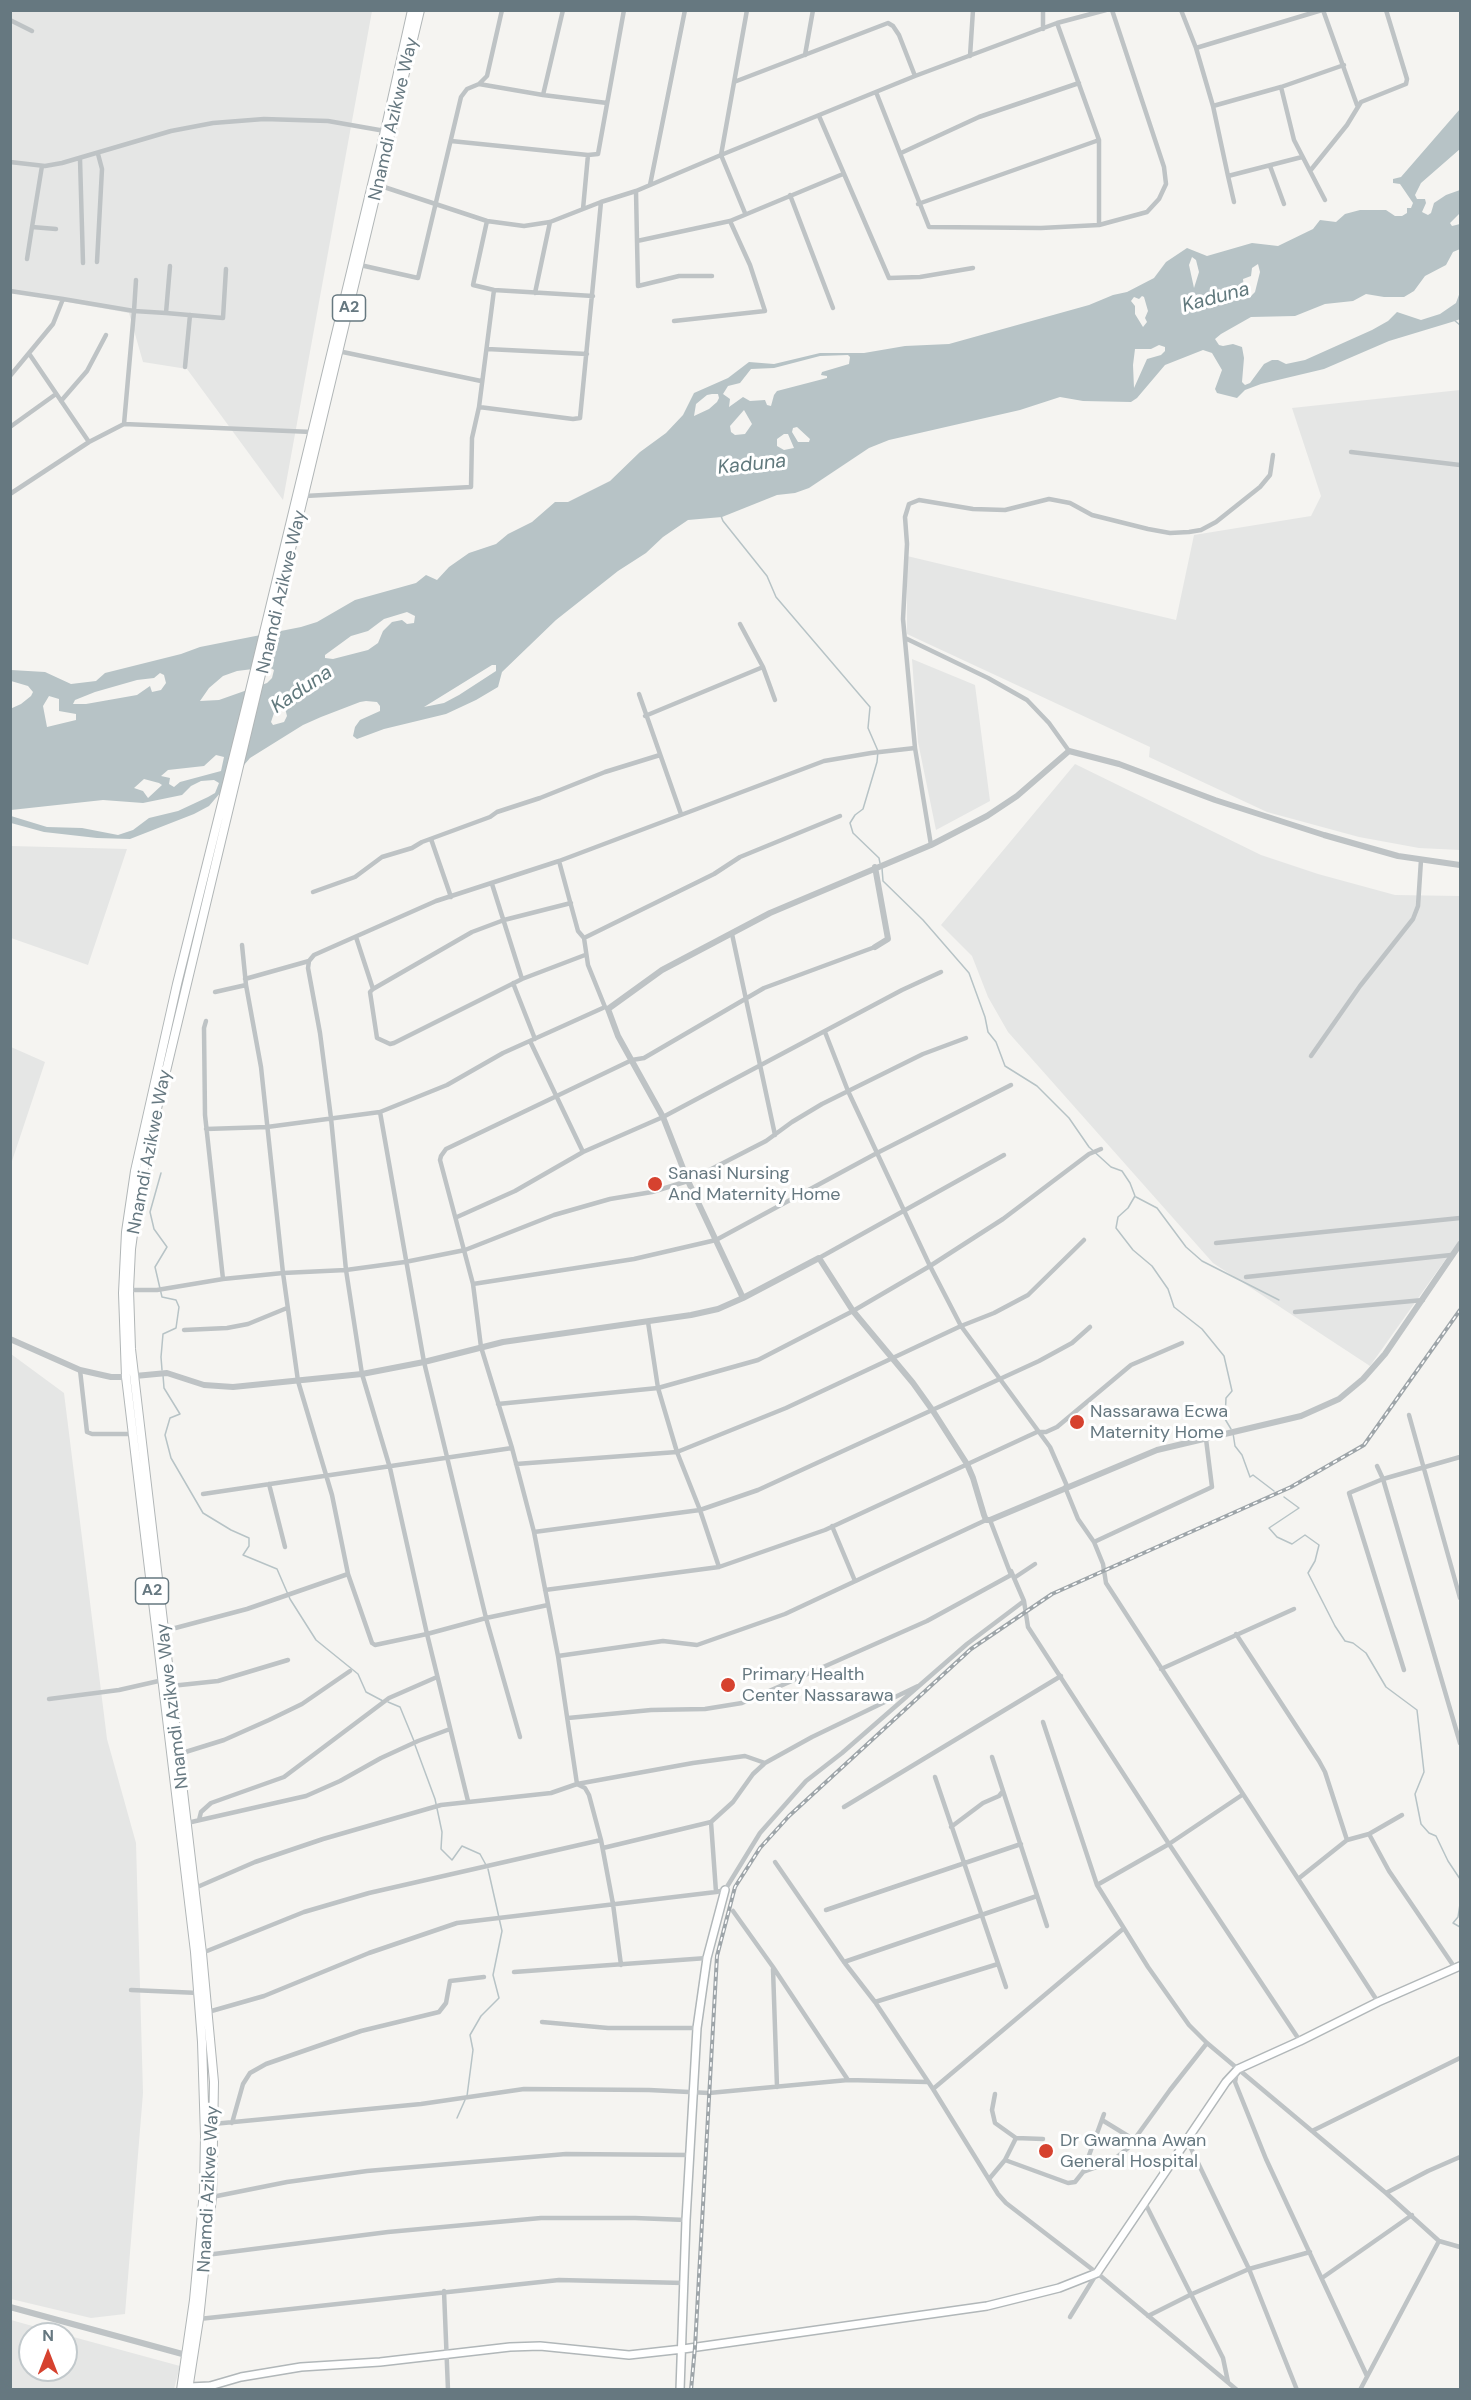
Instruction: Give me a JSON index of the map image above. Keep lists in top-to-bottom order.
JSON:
{
  "streets": {
    "highway": ["Nnamdi Azikwe Way", "A2"]
  },
  "water": ["Kaduna"],
  "places": [
    "Sanasi Nursing And Maternity Home",
    "Nassarawa Ecwa Maternity Home",
    "Primary Health Center Nassarawa",
    "Dr Gwamna Awan General Hospital"
  ],
  "north": "top"
}
